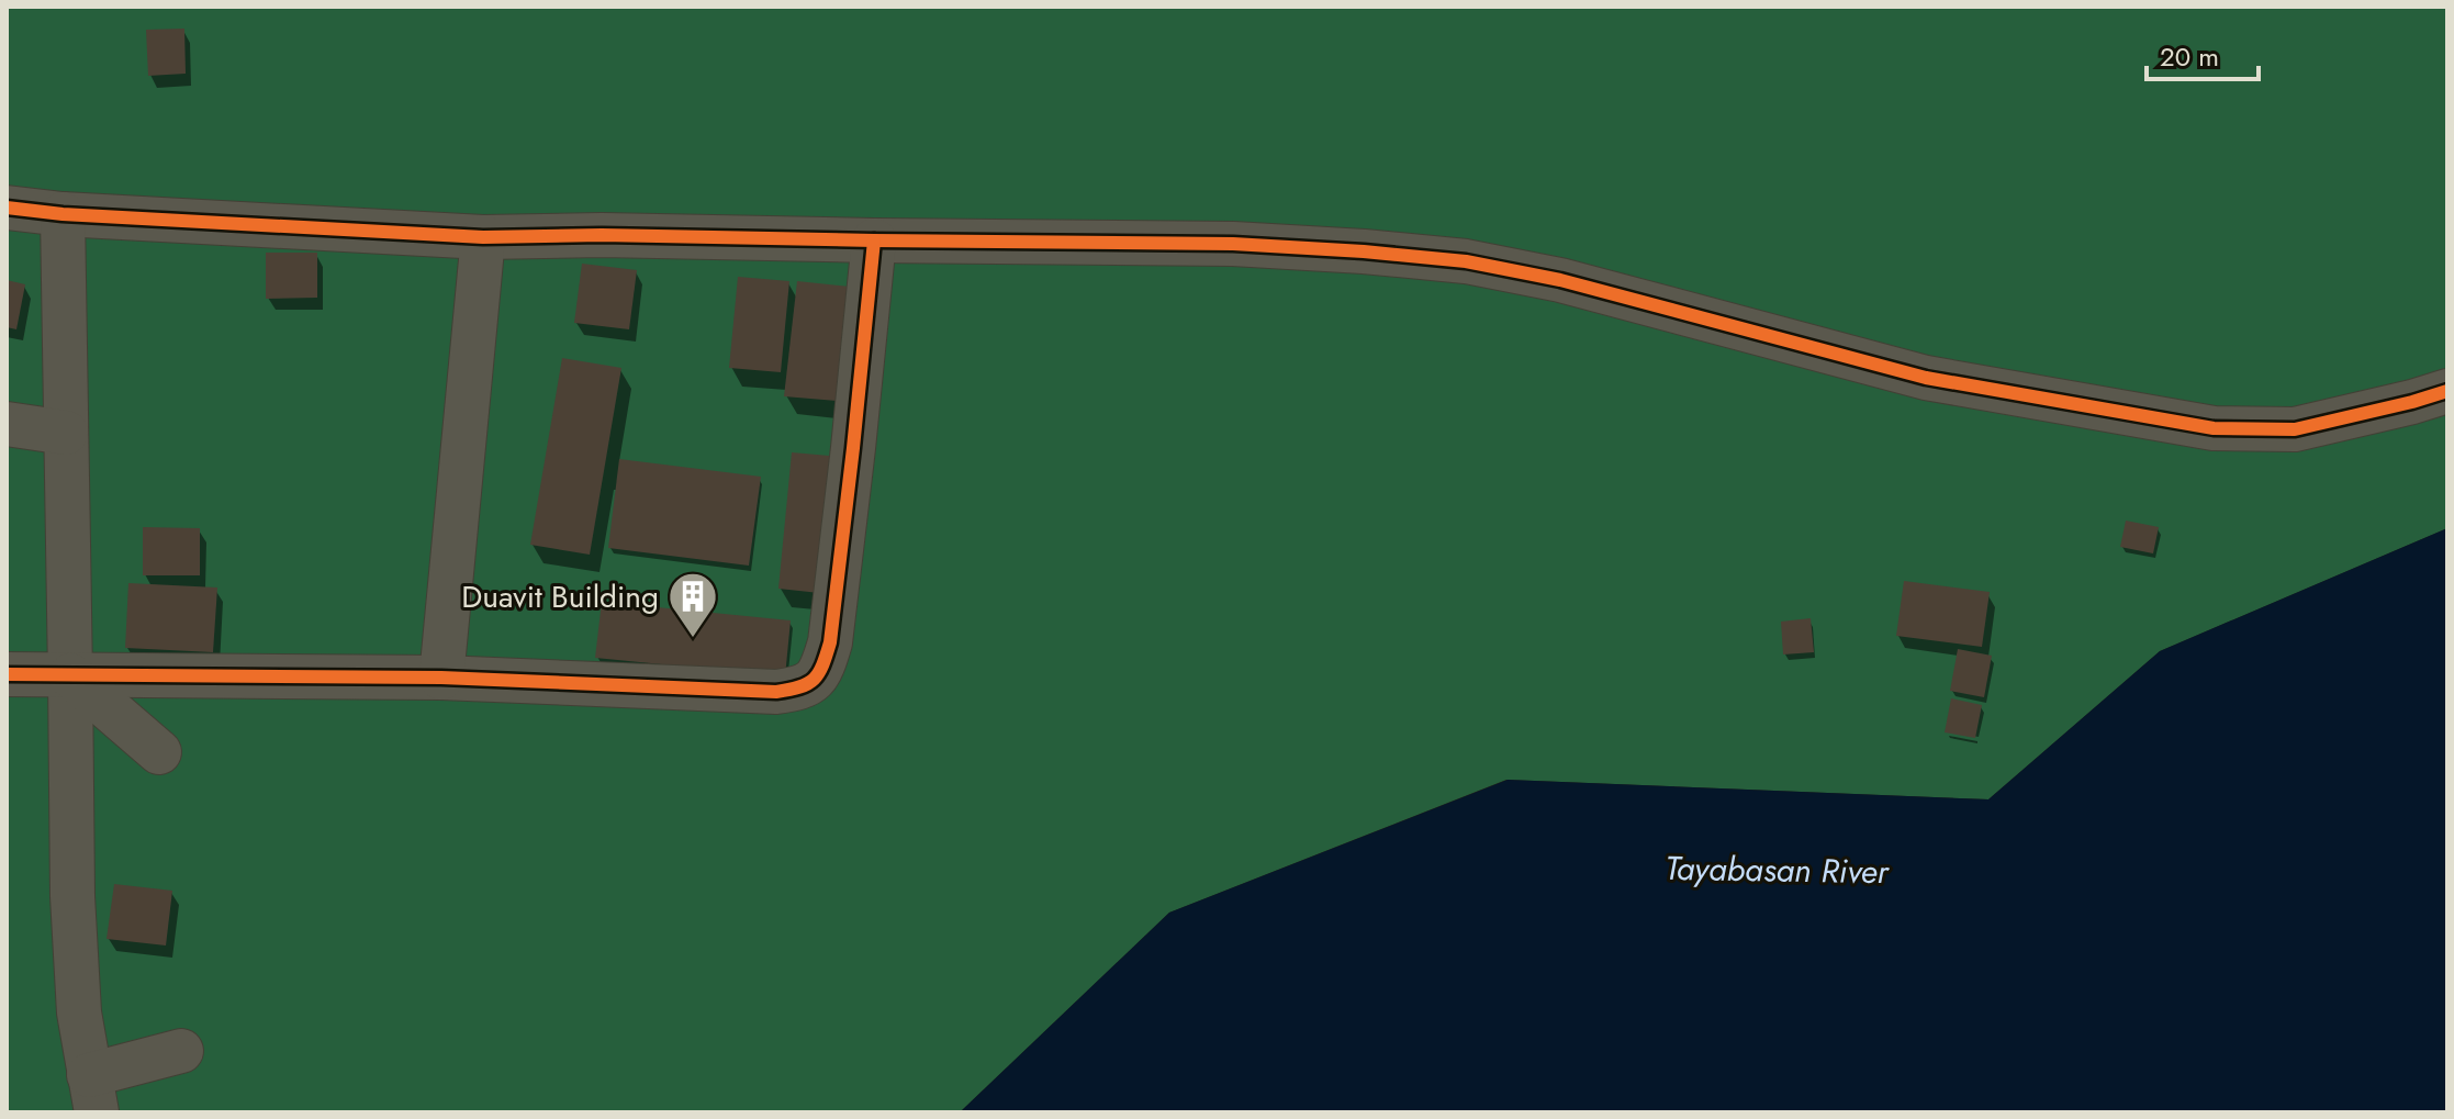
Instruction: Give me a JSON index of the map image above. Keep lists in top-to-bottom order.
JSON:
{
  "water": ["Tayabasan River"],
  "places": {
    "building": ["Duavit Building"]
  },
  "scale_bar": "20 m"
}
